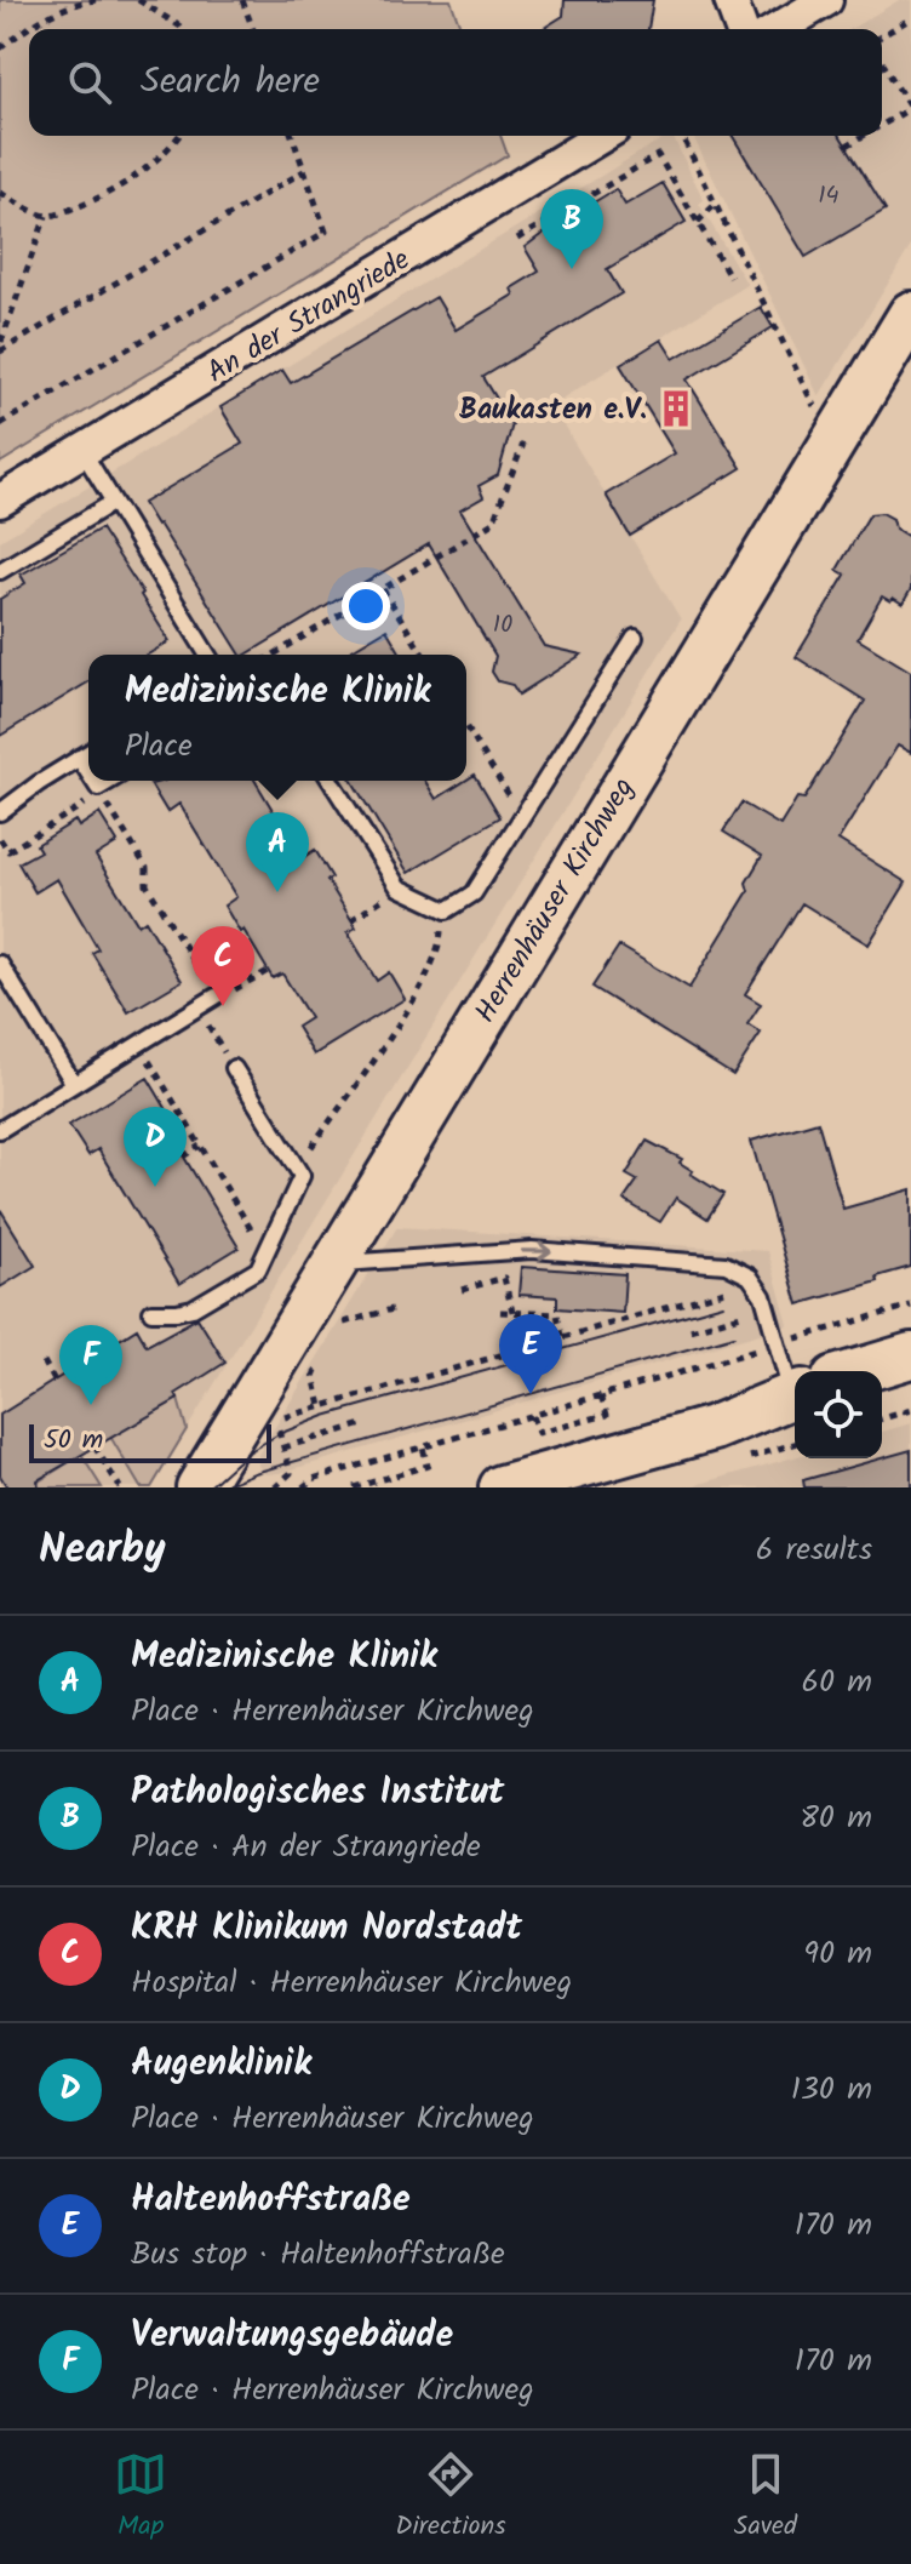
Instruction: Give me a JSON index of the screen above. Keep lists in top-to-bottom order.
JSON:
{
  "streets": {
    "street": ["An der Strangriede", "Herrenhäuser Kirchweg"]
  },
  "places": {
    "building": ["Baukasten e.V."]
  },
  "house_numbers": ["14", "10"],
  "scale_bar": "50 m",
  "page": {
    "search": "Search here",
    "pins": [
      "B",
      "A",
      "C",
      "D",
      "E",
      "F"
    ],
    "popup": ["Medizinische Klinik", "Place"],
    "scale": "50 m",
    "heading": ["Nearby", "6 results"],
    "list": [
      {
        "mark": "A",
        "name": "Medizinische Klinik",
        "note": "Place · Herrenhäuser Kirchweg",
        "value": "60 m"
      },
      {
        "mark": "B",
        "name": "Pathologisches Institut",
        "note": "Place · An der Strangriede",
        "value": "80 m"
      },
      {
        "mark": "C",
        "name": "KRH Klinikum Nordstadt",
        "note": "Hospital · Herrenhäuser Kirchweg",
        "value": "90 m"
      },
      {
        "mark": "D",
        "name": "Augenklinik",
        "note": "Place · Herrenhäuser Kirchweg",
        "value": "130 m"
      },
      {
        "mark": "E",
        "name": "Haltenhoffstraße",
        "note": "Bus stop · Haltenhoffstraße",
        "value": "170 m"
      },
      {
        "mark": "F",
        "name": "Verwaltungsgebäude",
        "note": "Place · Herrenhäuser Kirchweg",
        "value": "170 m"
      }
    ],
    "nav": ["Map", "Directions", "Saved"]
  }
}
